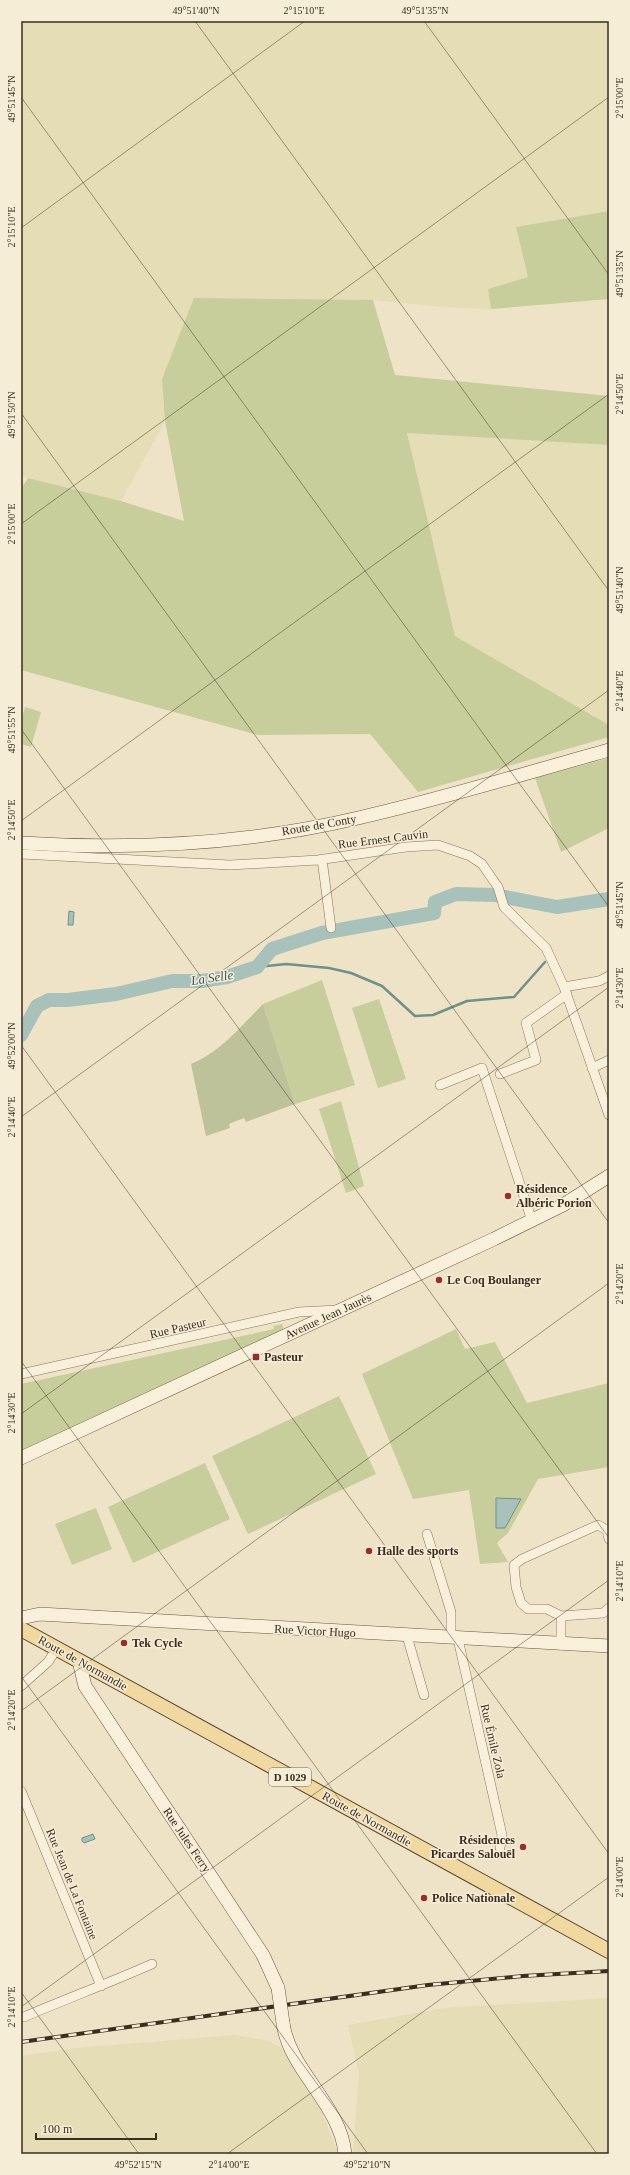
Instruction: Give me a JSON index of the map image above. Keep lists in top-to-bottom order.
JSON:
{
  "streets": {
    "main road": ["Route de Normandie", "D 1029"],
    "street": [
      "Route de Conty",
      "Rue Ernest Cauvin",
      "Avenue Jean Jaurès",
      "Rue Pasteur",
      "Rue Victor Hugo",
      "Rue Émile Zola",
      "Rue Jules Ferry",
      "Rue Jean de La Fontaine"
    ]
  },
  "crossings": [
    ["Avenue Jean Jaurès", "Rue Pasteur"],
    ["Rue Victor Hugo", "Rue Émile Zola"],
    ["Route de Normandie", "Rue Jules Ferry"]
  ],
  "water": ["La Selle"],
  "places": {
    "other": [
      "Résidence Albéric Porion",
      "Le Coq Boulanger",
      "Halle des sports",
      "Tek Cycle",
      "Résidences Picardes Salouël",
      "Police Nationale"
    ],
    "transit": ["Pasteur"]
  },
  "scale_bar": "100 m",
  "coordinates": [
    "49°51'40\"N",
    "2°15'10\"E",
    "49°51'35\"N",
    "2°15'00\"E",
    "49°51'45\"N",
    "2°14'50\"E",
    "49°51'50\"N",
    "2°14'40\"E",
    "49°51'55\"N",
    "2°14'30\"E",
    "49°52'00\"N",
    "2°14'20\"E",
    "2°14'10\"E",
    "2°14'00\"E",
    "49°52'15\"N",
    "49°52'10\"N"
  ]
}
